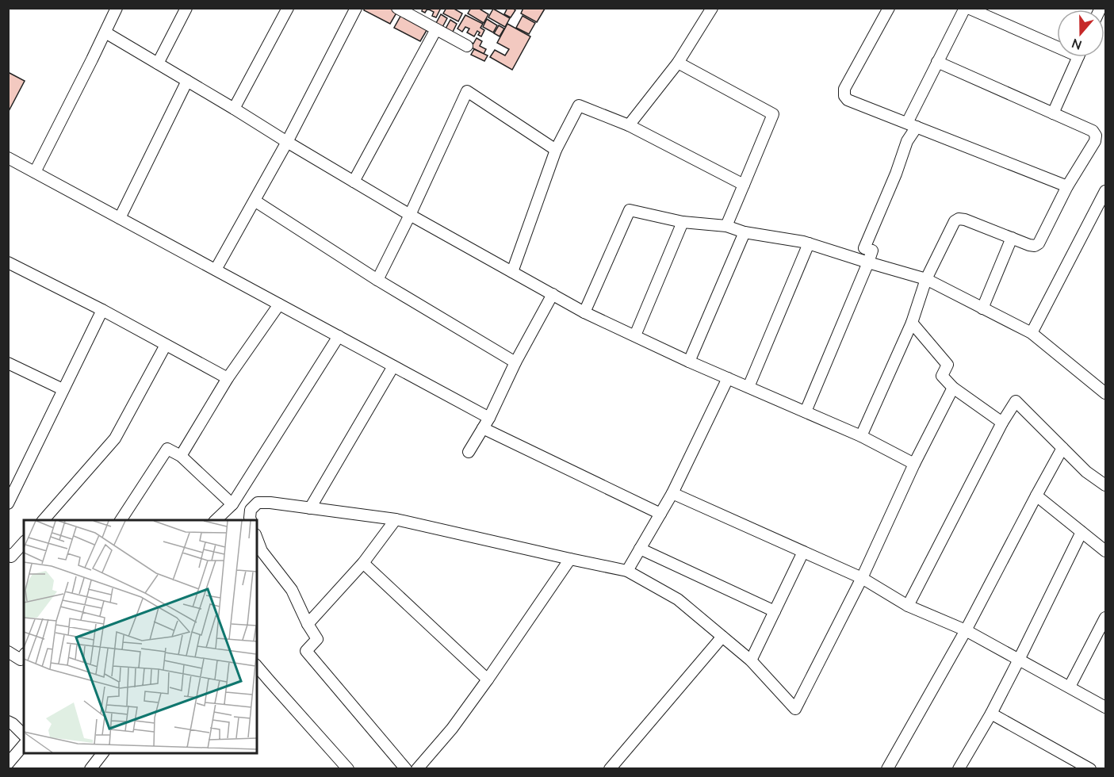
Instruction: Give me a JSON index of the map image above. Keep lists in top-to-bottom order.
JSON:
{
  "north": "bottom"
}
